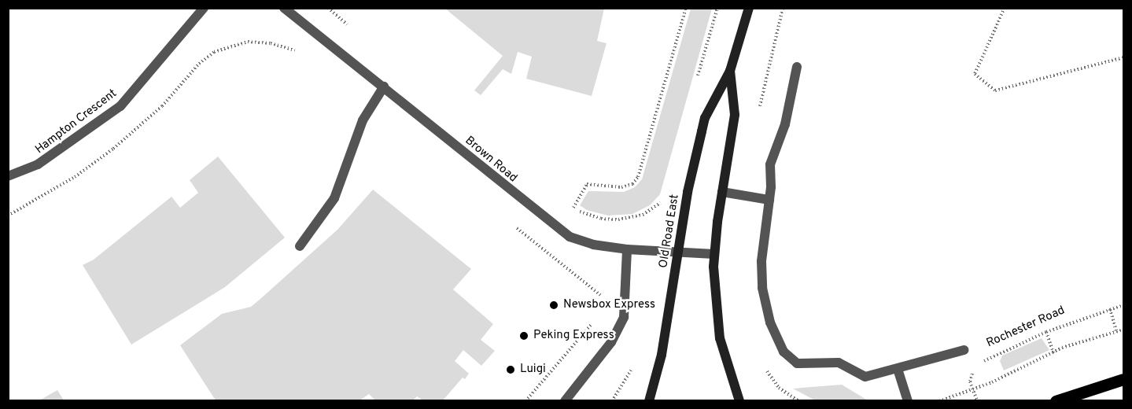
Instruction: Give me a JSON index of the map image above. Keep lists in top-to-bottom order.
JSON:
{
  "streets": {
    "main road": ["Old Road East"],
    "street": ["Hampton Crescent", "Brown Road"],
    "path": ["Rochester Road"]
  },
  "crossings": [
    ["Brown Road", "Old Road East"]
  ],
  "places": ["Newsbox Express", "Peking Express", "Luigi"]
}
